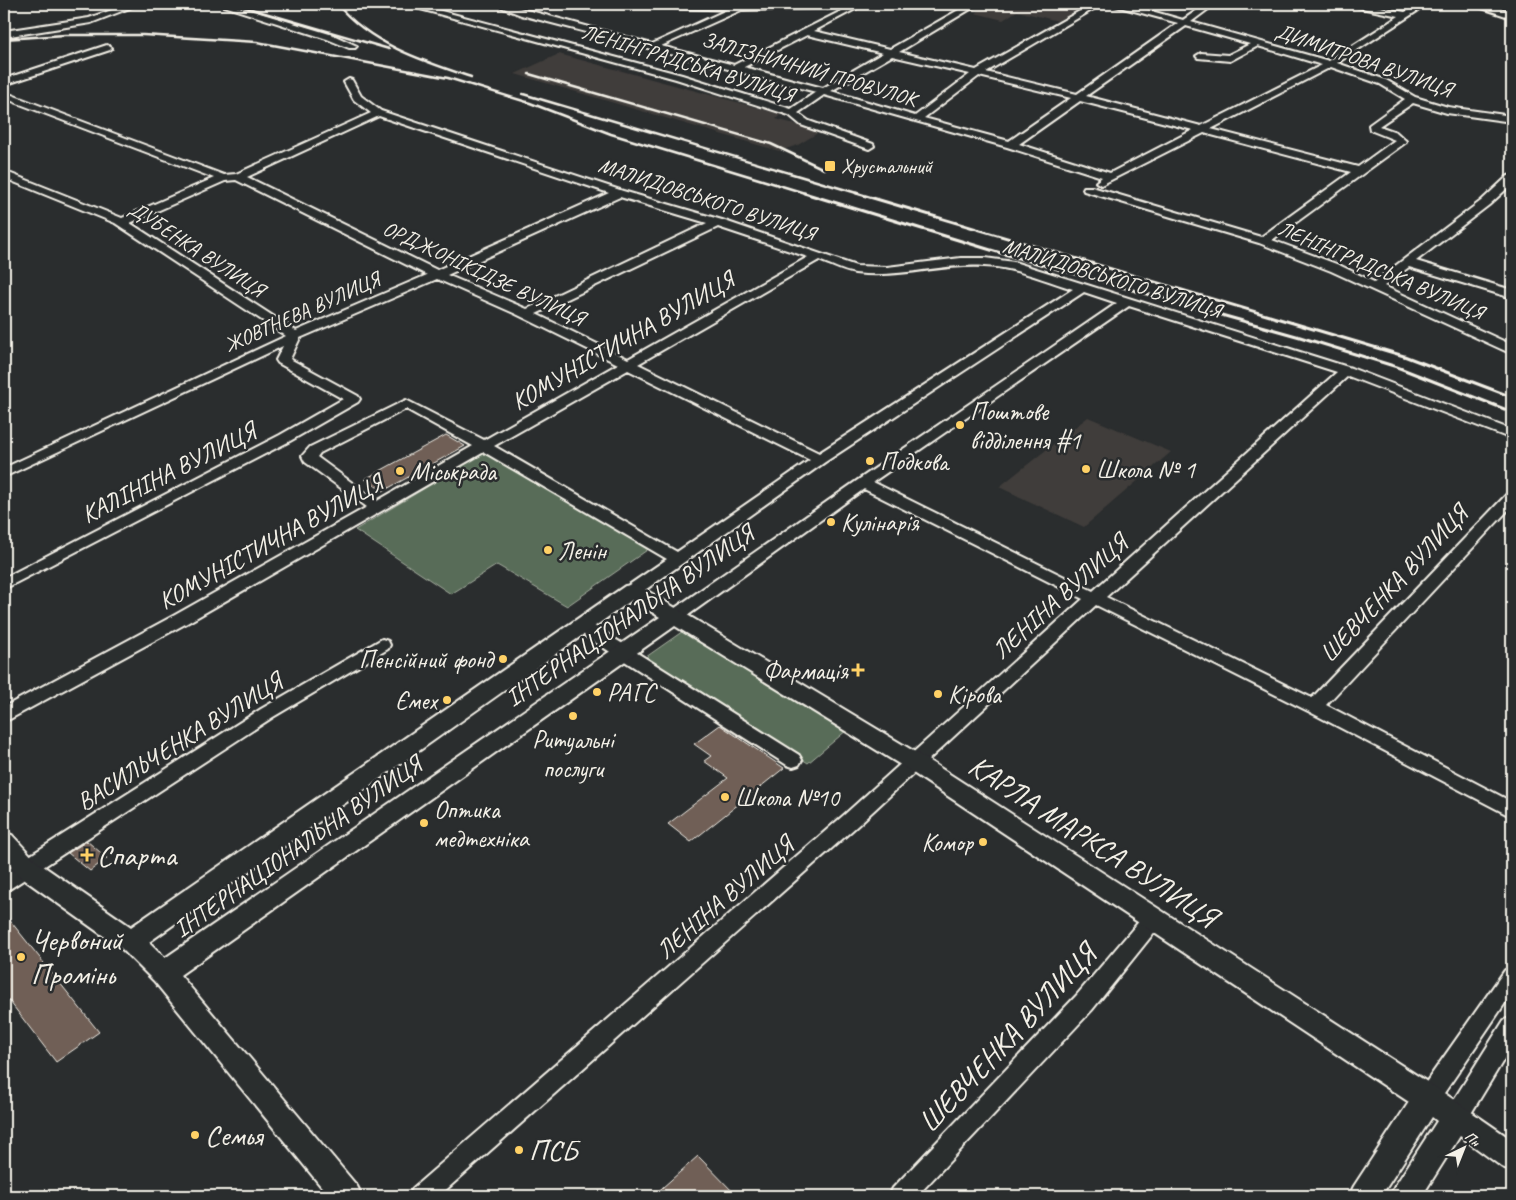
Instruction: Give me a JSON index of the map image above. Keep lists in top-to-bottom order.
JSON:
{
  "streets": {
    "street": [
      "ДИМИТРОВА ВУЛИЦЯ",
      "ЛЕНІНГРАДСЬКА ВУЛИЦЯ",
      "ЗАЛІЗНИЧНИЙ ПРОВУЛОК",
      "МАЛИДОВСЬКОГО ВУЛИЦЯ",
      "ДУБЕНКА ВУЛИЦЯ",
      "ОРДЖОНІКІДЗЕ ВУЛИЦЯ",
      "ЖОВТНЕВА ВУЛИЦЯ",
      "КОМУНІСТИЧНА ВУЛИЦЯ",
      "КАЛІНІНА ВУЛИЦЯ",
      "ШЕВЧЕНКА ВУЛИЦЯ",
      "ЛЕНІНА ВУЛИЦЯ",
      "ІНТЕРНАЦІОНАЛЬНА ВУЛИЦЯ",
      "ВАСИЛЬЧЕНКА ВУЛИЦЯ",
      "КАРЛА МАРКСА ВУЛИЦЯ"
    ]
  },
  "crossings": [
    ["ЛЕНІНГРАДСЬКА ВУЛИЦЯ", "ЗАЛІЗНИЧНИЙ ПРОВУЛОК"],
    ["МАЛИДОВСЬКОГО ВУЛИЦЯ", "ЖОВТНЕВА ВУЛИЦЯ"],
    ["МАЛИДОВСЬКОГО ВУЛИЦЯ", "КОМУНІСТИЧНА ВУЛИЦЯ"],
    ["МАЛИДОВСЬКОГО ВУЛИЦЯ", "ЛЕНІНА ВУЛИЦЯ"],
    ["МАЛИДОВСЬКОГО ВУЛИЦЯ", "ІНТЕРНАЦІОНАЛЬНА ВУЛИЦЯ"],
    ["ДУБЕНКА ВУЛИЦЯ", "ЖОВТНЕВА ВУЛИЦЯ"],
    ["ОРДЖОНІКІДЗЕ ВУЛИЦЯ", "ЖОВТНЕВА ВУЛИЦЯ"],
    ["ОРДЖОНІКІДЗЕ ВУЛИЦЯ", "КОМУНІСТИЧНА ВУЛИЦЯ"],
    ["ОРДЖОНІКІДЗЕ ВУЛИЦЯ", "ІНТЕРНАЦІОНАЛЬНА ВУЛИЦЯ"],
    ["ШЕВЧЕНКА ВУЛИЦЯ", "КАРЛА МАРКСА ВУЛИЦЯ"],
    ["ЛЕНІНА ВУЛИЦЯ", "КАРЛА МАРКСА ВУЛИЦЯ"],
    ["ІНТЕРНАЦІОНАЛЬНА ВУЛИЦЯ", "КАРЛА МАРКСА ВУЛИЦЯ"]
  ],
  "places": {
    "transit": ["Хрустальний"],
    "other": [
      "Поштове відділення #1",
      "Подкова",
      "Школа № 1",
      "Міськрада",
      "Кулінарія",
      "Ленін",
      "Пенсійний фонд",
      "РАГС",
      "Кірова",
      "Ємех",
      "Ритуальні послуги",
      "Школа №10",
      "Оптика медтехніка",
      "Комор",
      "Червоний Промінь",
      "Семья",
      "ПСБ"
    ],
    "health": ["Фармація", "Спарта"]
  },
  "north": "top right"
}
